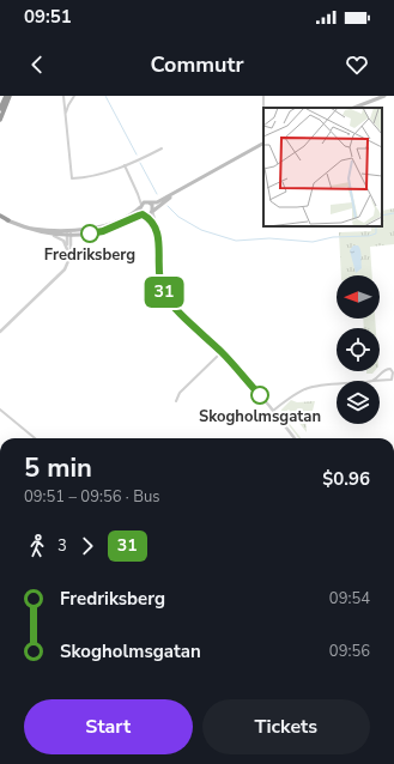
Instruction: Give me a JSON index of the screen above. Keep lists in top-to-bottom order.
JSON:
{
  "places": ["Fredriksberg", "Skogholmsgatan"],
  "lines": ["bus line 31"],
  "north": "left",
  "page": {
    "status": "09:51",
    "header": "Commutr",
    "on_map": "31",
    "heading": ["5 min", "09:51 – 09:56 · Bus", "$0.96"],
    "legs": ["3", "31"],
    "list": [
      {
        "name": "Fredriksberg",
        "value": "09:54"
      },
      {
        "name": "Skogholmsgatan",
        "value": "09:56"
      }
    ],
    "buttons": ["Start", "Tickets"]
  }
}
